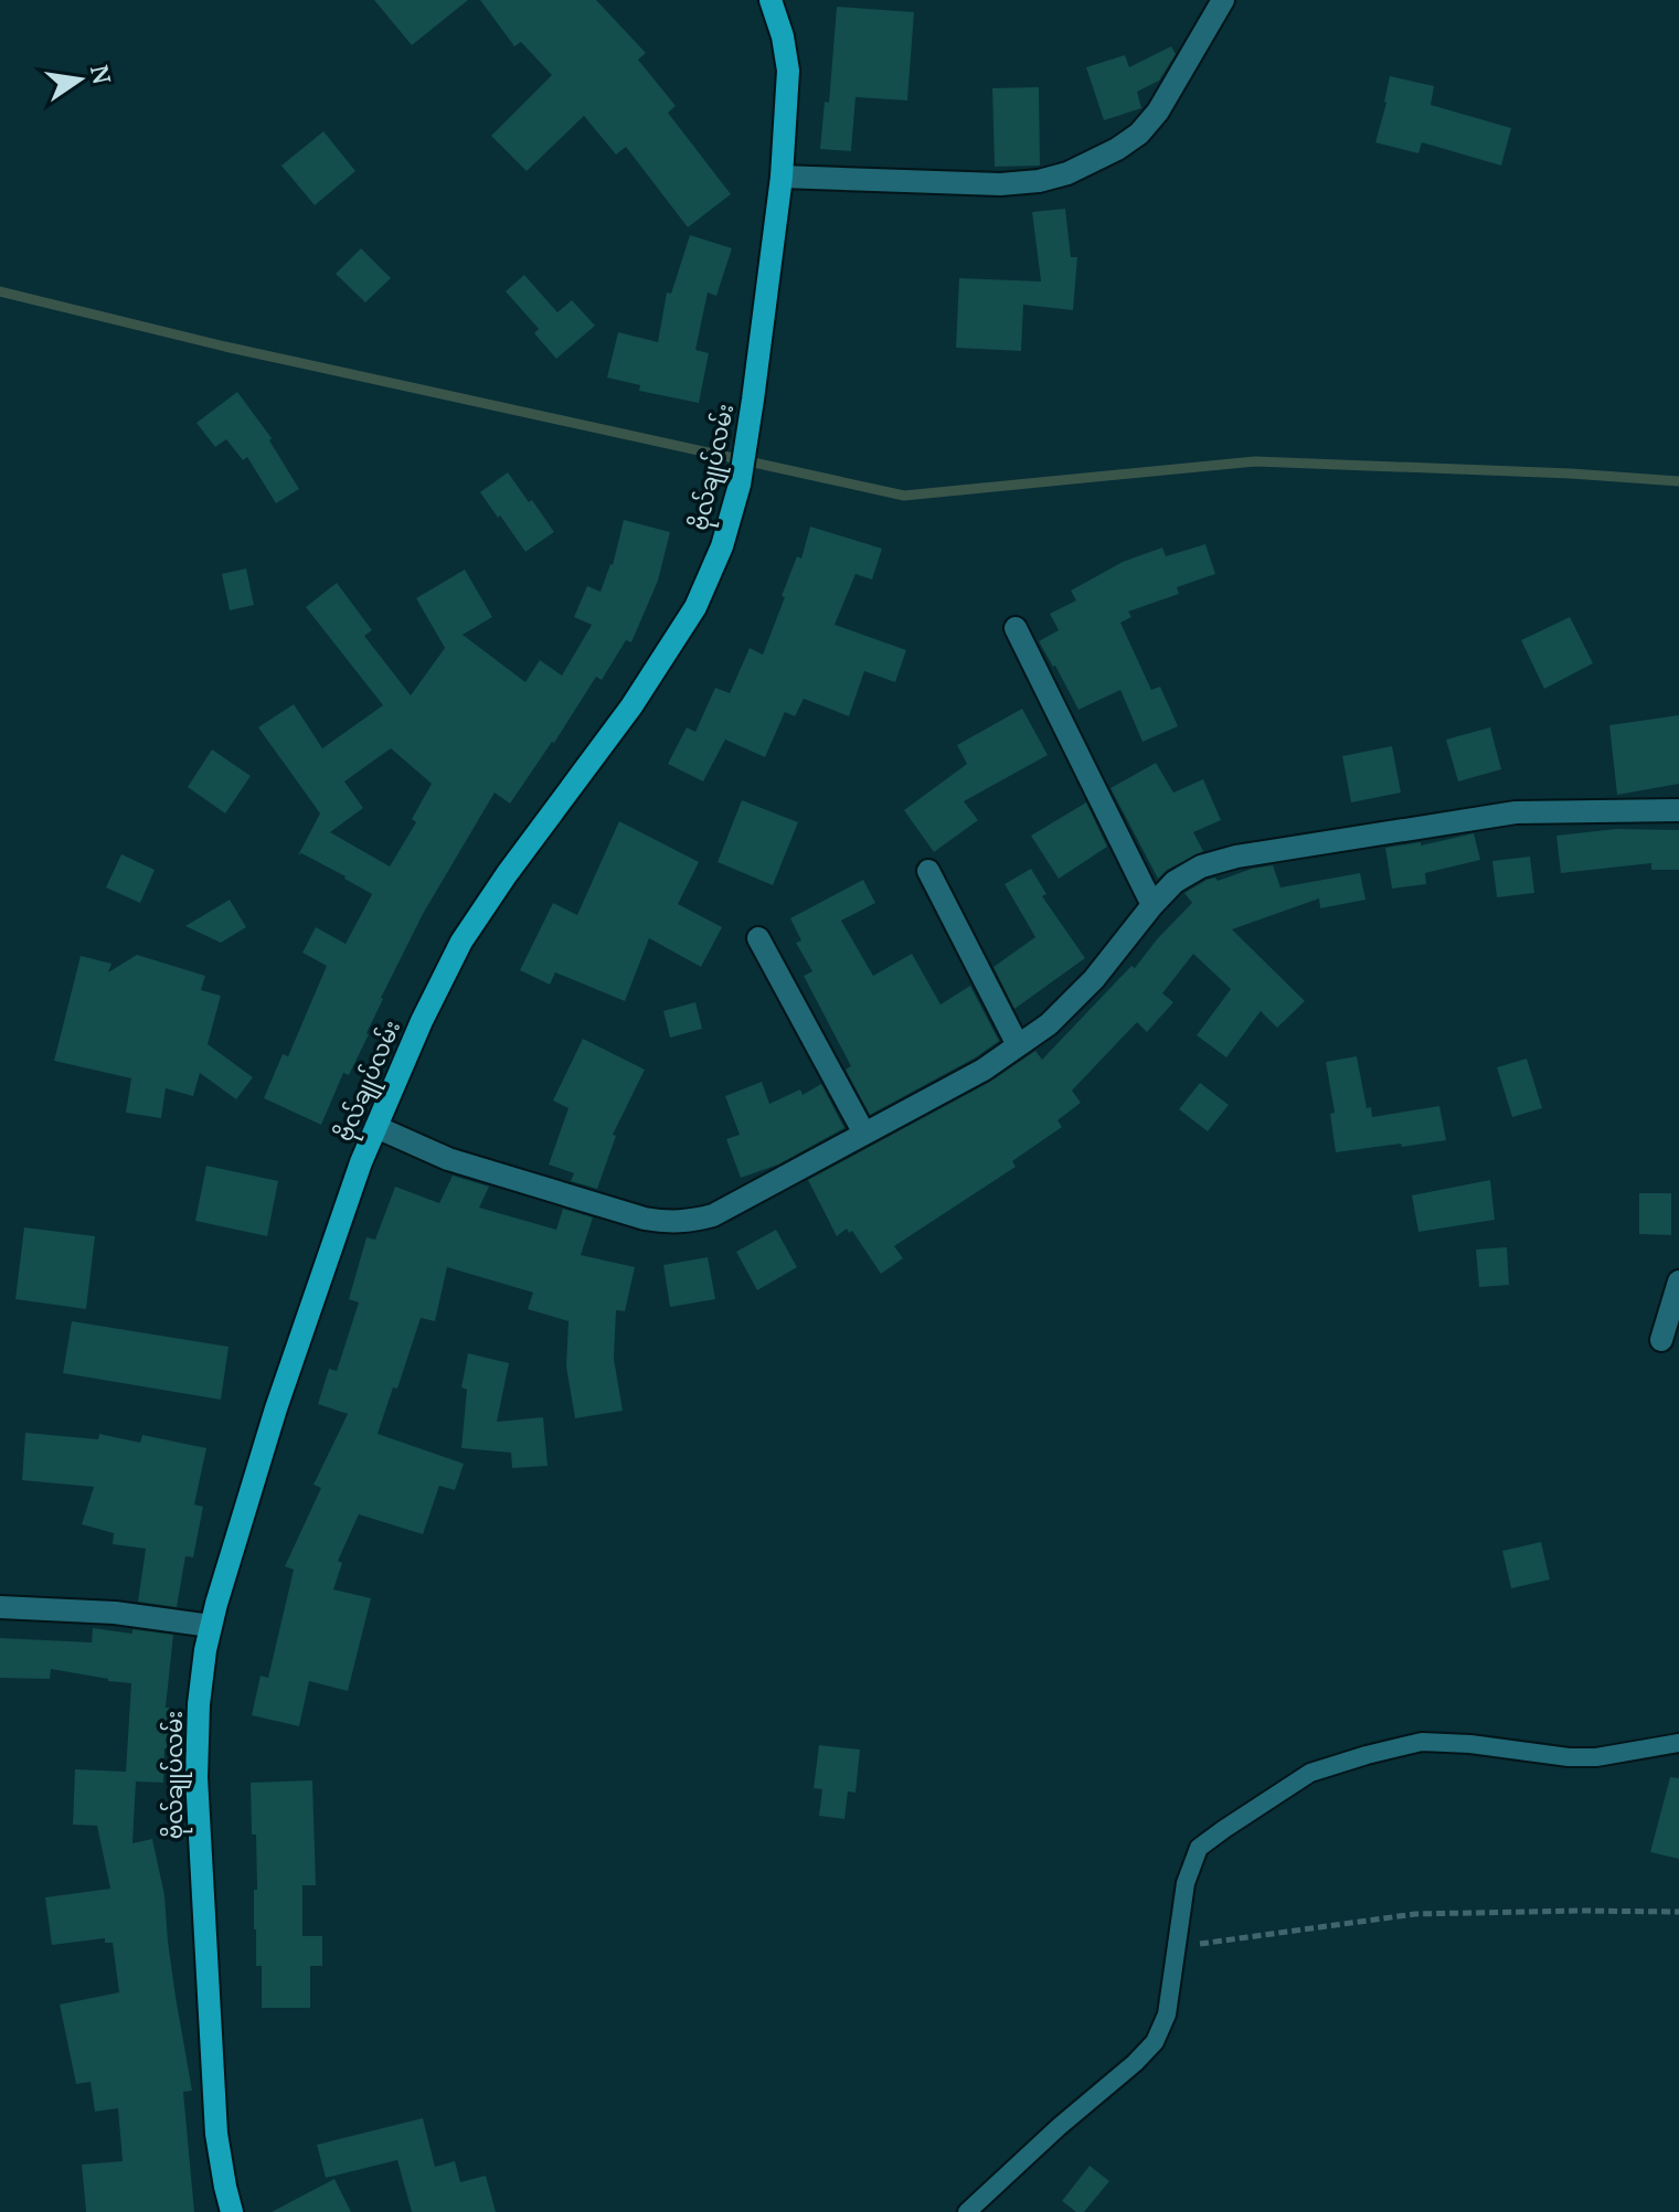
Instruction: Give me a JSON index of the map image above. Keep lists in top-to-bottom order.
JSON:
{
  "streets": {
    "main road": ["ဗိုလ်‌ချုပ်‌လမ်း"]
  },
  "north": "right"
}
